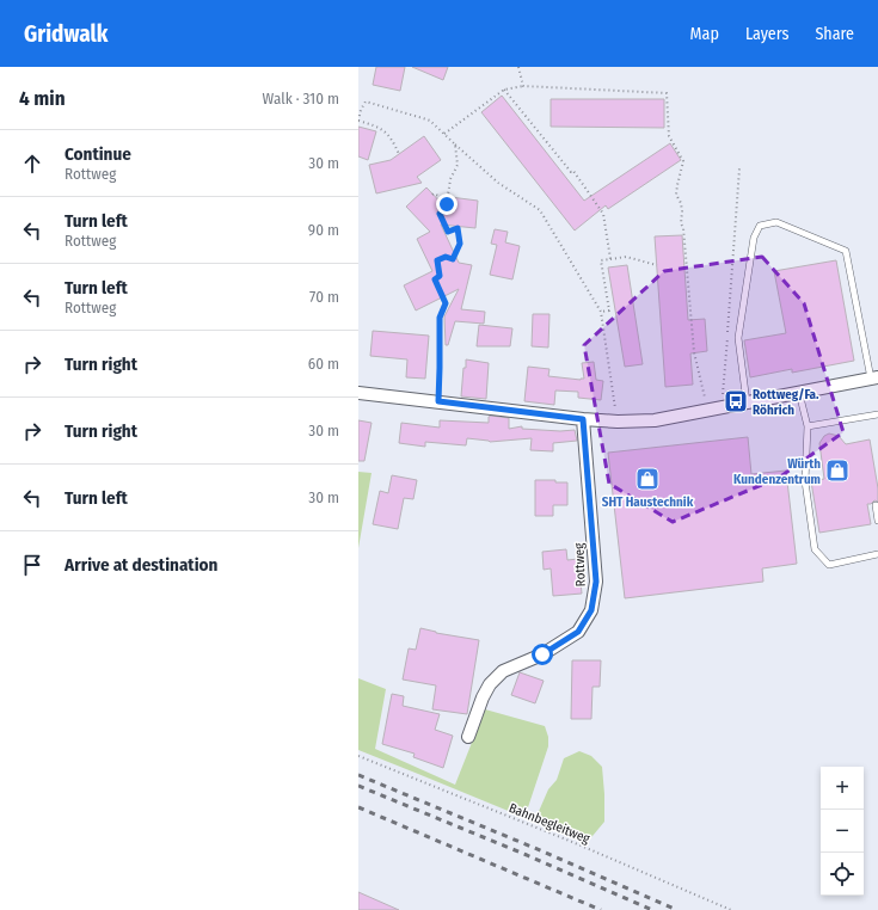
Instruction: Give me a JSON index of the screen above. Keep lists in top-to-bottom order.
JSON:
{
  "streets": {
    "street": ["Rottweg"],
    "path": ["Bahnbegleitweg"]
  },
  "places": {
    "bus stop": ["Rottweg/Fa. Röhrich"],
    "shop": ["Würth Kundenzentrum", "SHT Haustechnik"]
  },
  "page": {
    "header": "Gridwalk",
    "nav": ["Map", "Layers", "Share"],
    "heading": ["4 min", "Walk · 310 m"],
    "list": [
      ["Continue", "Rottweg", "30 m"],
      ["Turn left", "Rottweg", "90 m"],
      ["Turn left", "Rottweg", "70 m"],
      ["Turn right", "60 m"],
      ["Turn right", "30 m"],
      ["Turn left", "30 m"],
      "Arrive at destination"
    ],
    "map_buttons": ["+", "−"]
  }
}
